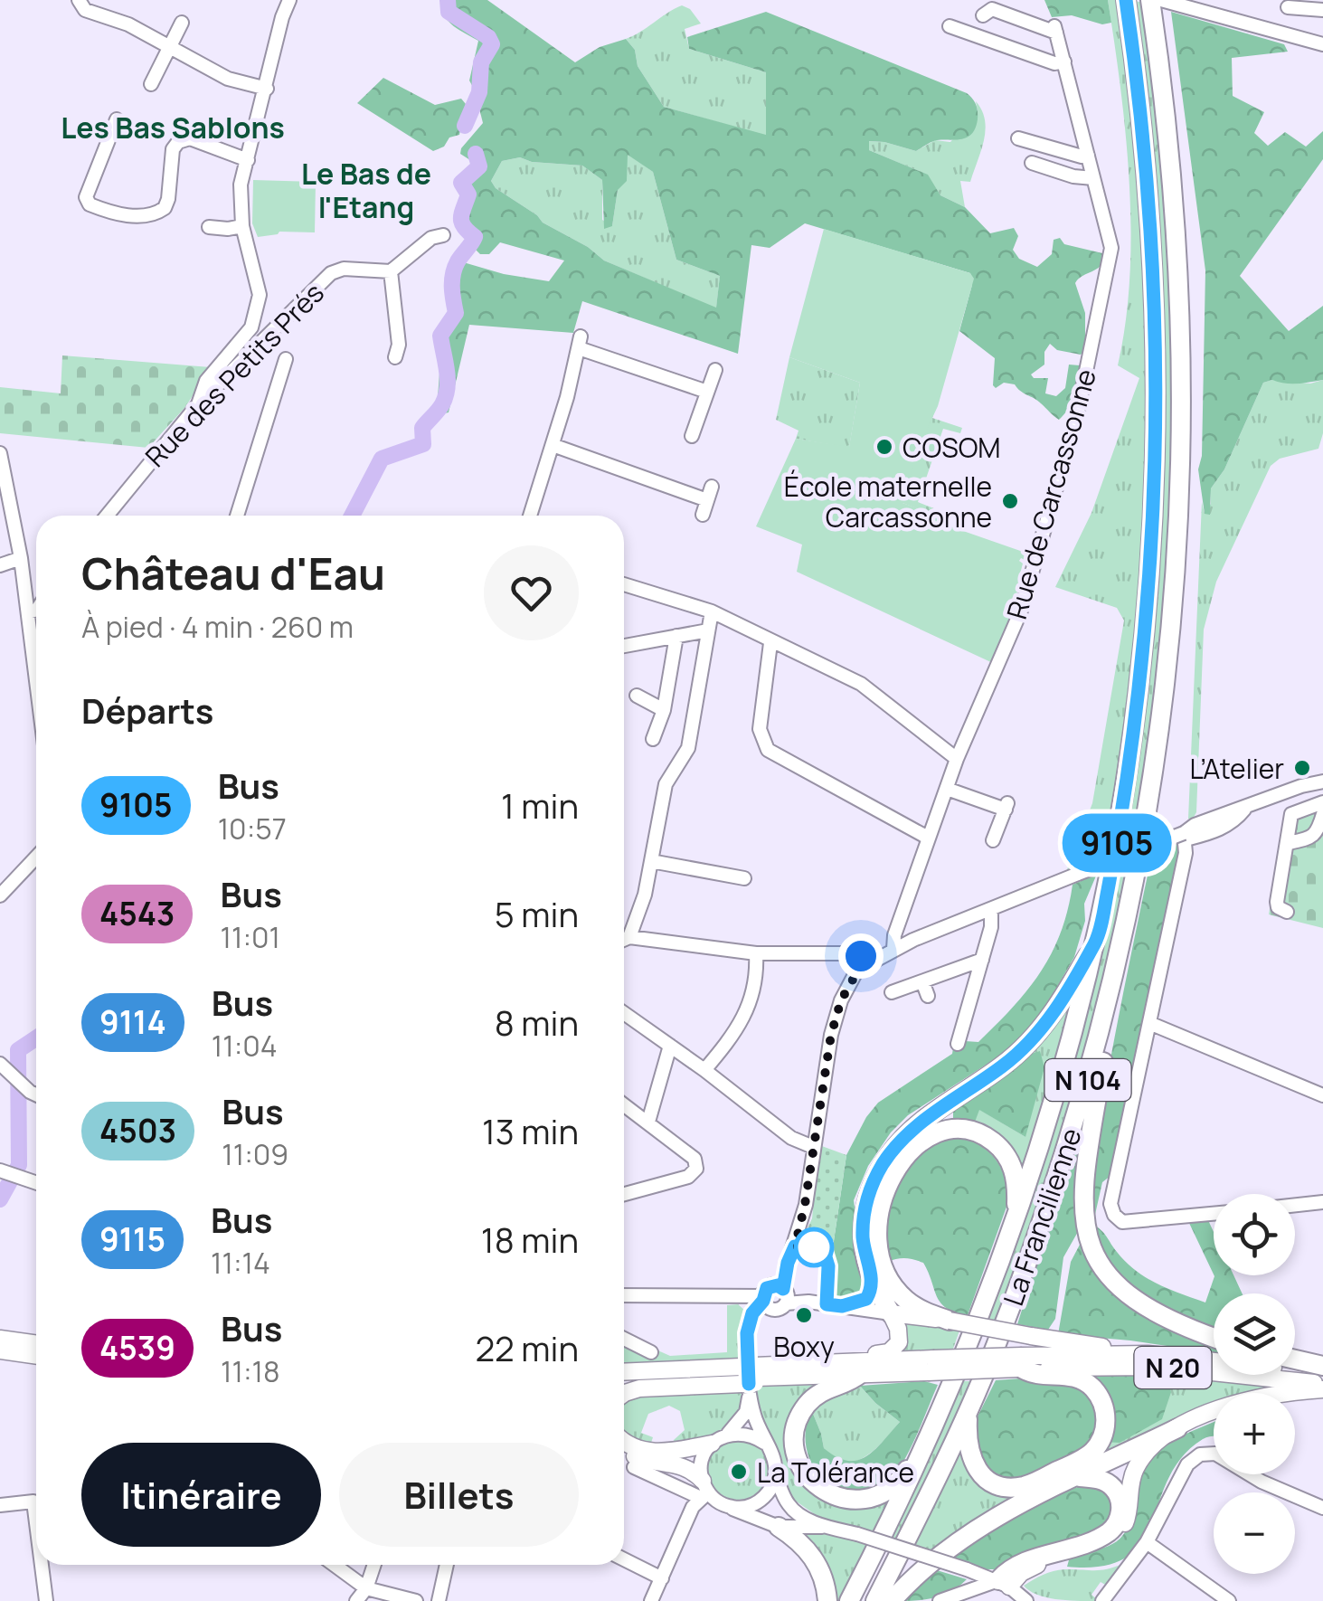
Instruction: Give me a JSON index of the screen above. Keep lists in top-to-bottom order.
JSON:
{
  "streets": {
    "highway": ["N 104", "La Francilienne"],
    "main road": ["N 20"],
    "street": ["Rue des Petits Prés", "Rue de Carcassonne"]
  },
  "districts": ["Les Bas Sablons", "Le Bas de l'Etang"],
  "places": [
    "COSOM",
    "École maternelle Carcassonne",
    "L’Atelier",
    "Boxy",
    "La Tolérance"
  ],
  "lines": ["bus line 9105"],
  "page": {
    "on_map": "9105",
    "heading": [
      ["Château d'Eau", "À pied · 4 min · 260 m"],
      "Départs"
    ],
    "list": [
      {
        "mark": "9105",
        "name": "Bus",
        "note": "10:57",
        "value": "1 min"
      },
      {
        "mark": "4543",
        "name": "Bus",
        "note": "11:01",
        "value": "5 min"
      },
      {
        "mark": "9114",
        "name": "Bus",
        "note": "11:04",
        "value": "8 min"
      },
      {
        "mark": "4503",
        "name": "Bus",
        "note": "11:09",
        "value": "13 min"
      },
      {
        "mark": "9115",
        "name": "Bus",
        "note": "11:14",
        "value": "18 min"
      },
      {
        "mark": "4539",
        "name": "Bus",
        "note": "11:18",
        "value": "22 min"
      }
    ],
    "map_buttons": ["+", "−"],
    "buttons": ["Itinéraire", "Billets"]
  }
}
